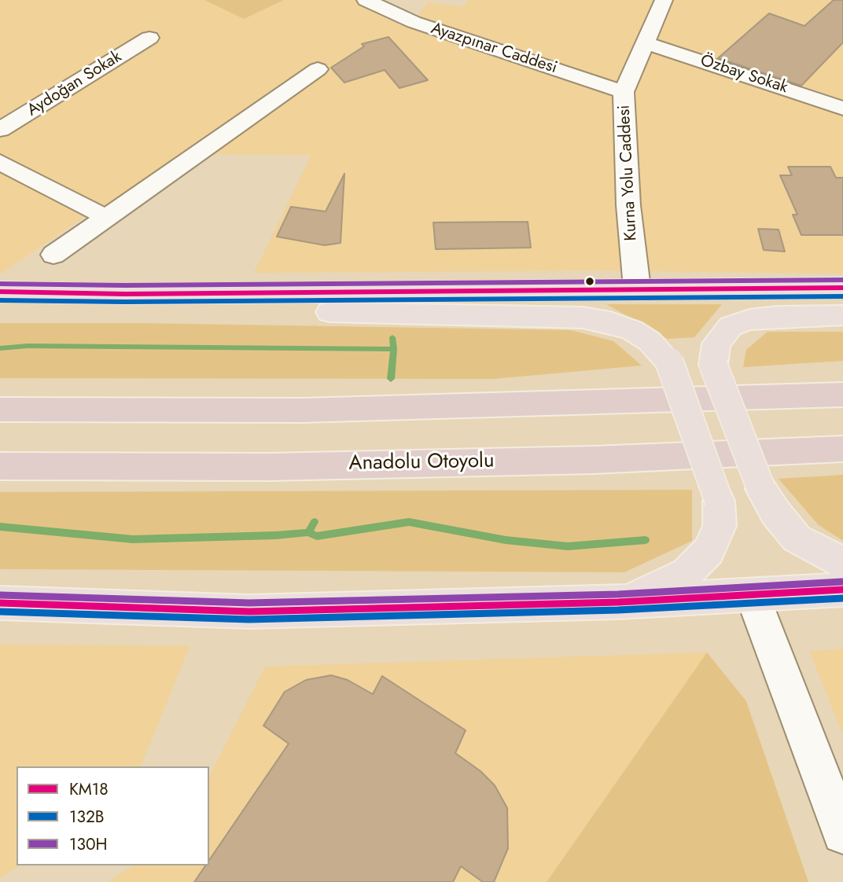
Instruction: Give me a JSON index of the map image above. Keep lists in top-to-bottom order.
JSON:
{
  "streets": {
    "highway": ["Anadolu Otoyolu"],
    "street": [
      "Ayazpınar Caddesi",
      "Özbay Sokak",
      "Aydoğan Sokak",
      "Kurna Yolu Caddesi"
    ]
  },
  "crossings": [
    ["Ayazpınar Caddesi", "Kurna Yolu Caddesi"],
    ["Özbay Sokak", "Kurna Yolu Caddesi"]
  ],
  "lines": ["transit line 130H", "transit line KM18", "transit line 132B"],
  "legend": ["KM18", "132B", "130H"]
}
